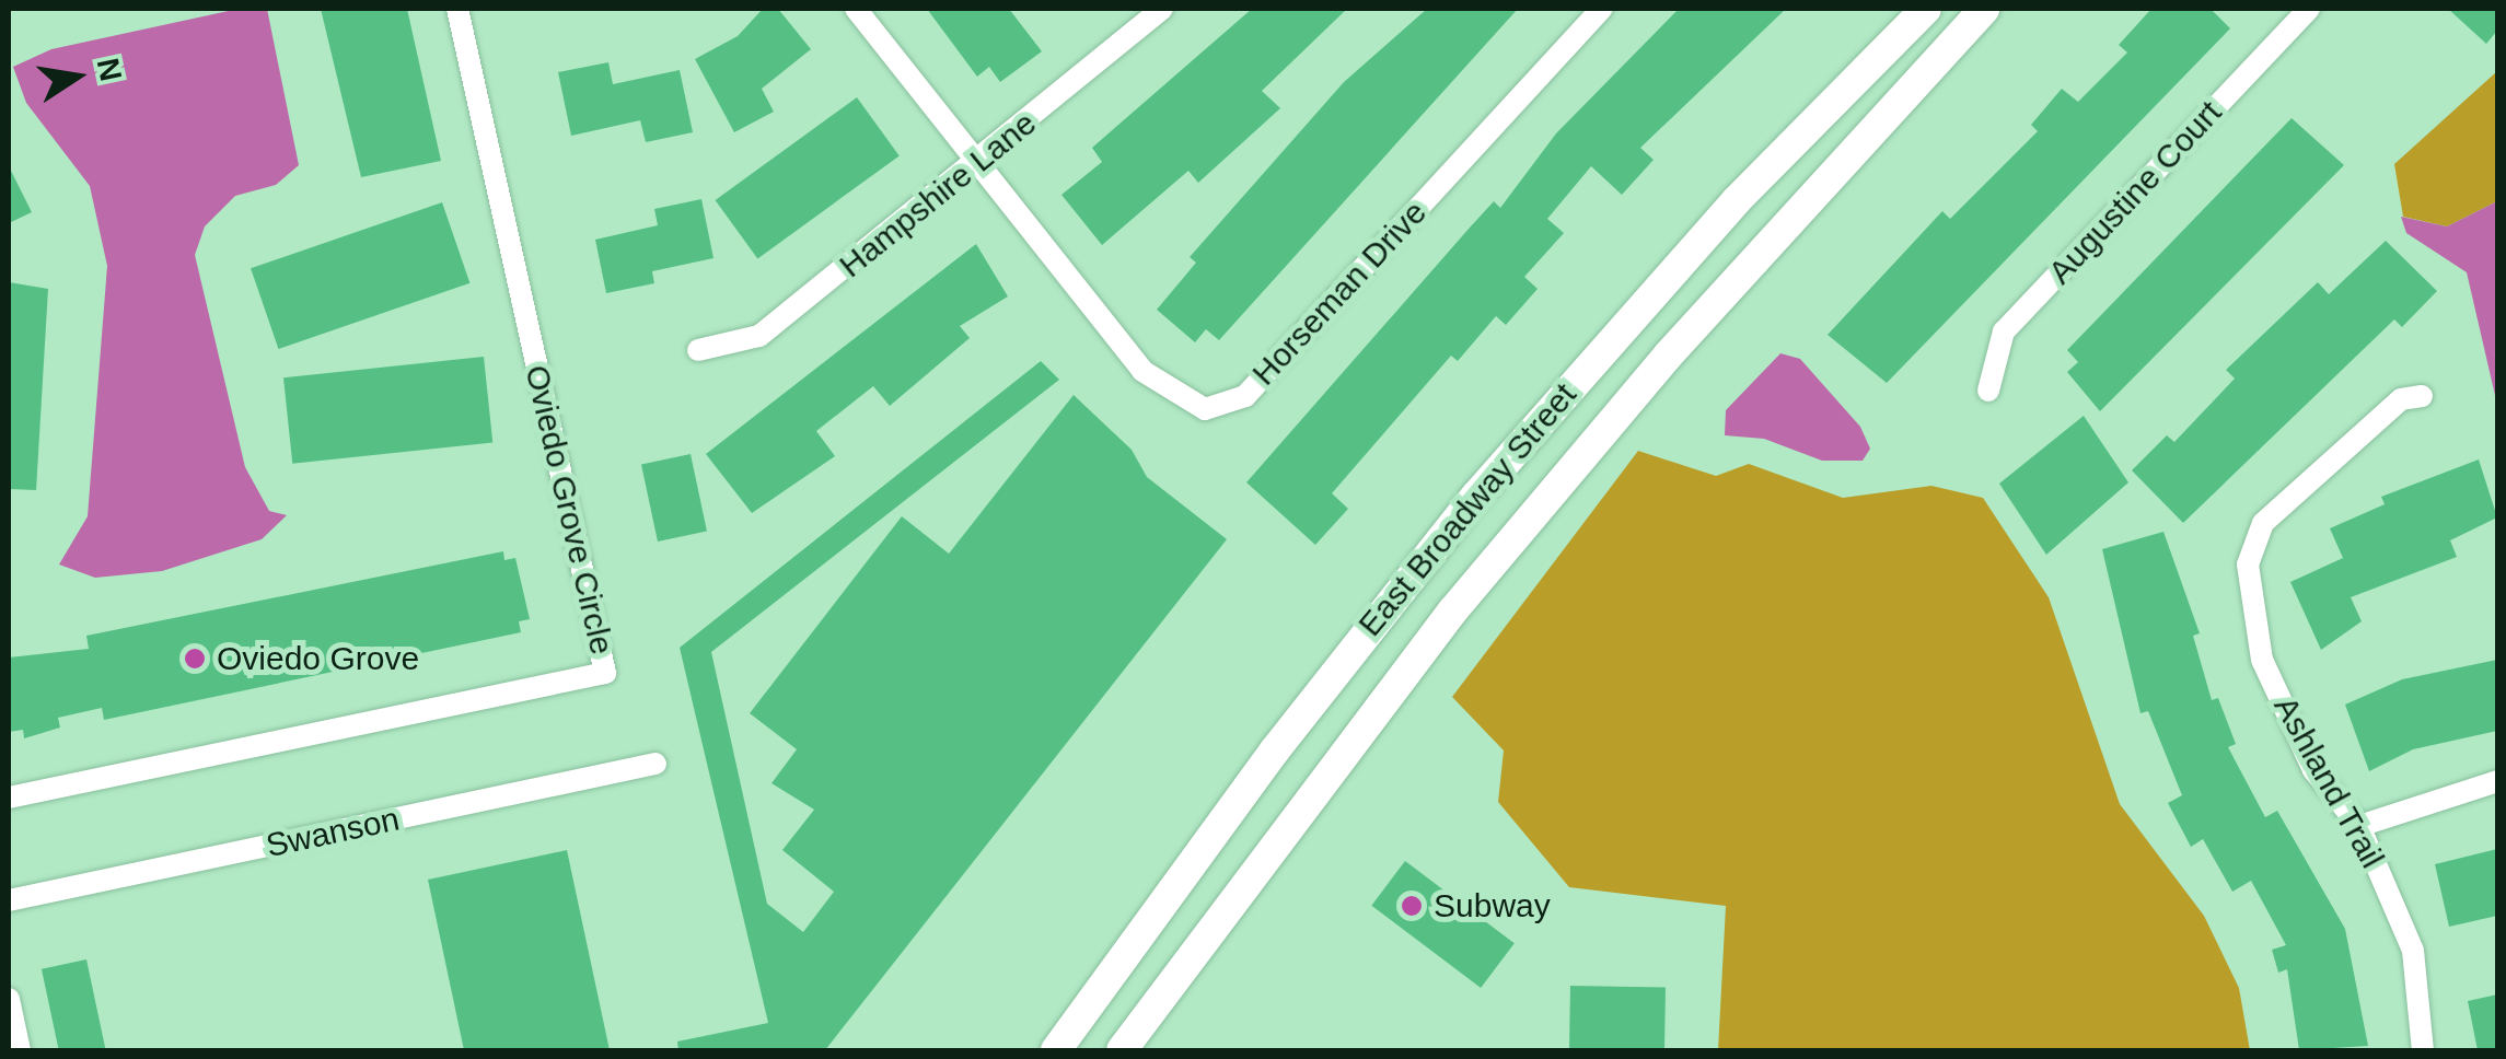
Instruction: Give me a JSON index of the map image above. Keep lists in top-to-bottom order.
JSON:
{
  "streets": {
    "main road": ["East Broadway Street"],
    "street": [
      "Augustine Court",
      "Hampshire Lane",
      "Horseman Drive",
      "Oviedo Grove Circle",
      "Ashland Trail",
      "Swanson"
    ]
  },
  "crossings": [
    ["Hampshire Lane", "Horseman Drive"]
  ],
  "places": ["Oviedo Grove", "Subway"],
  "north": "right"
}
